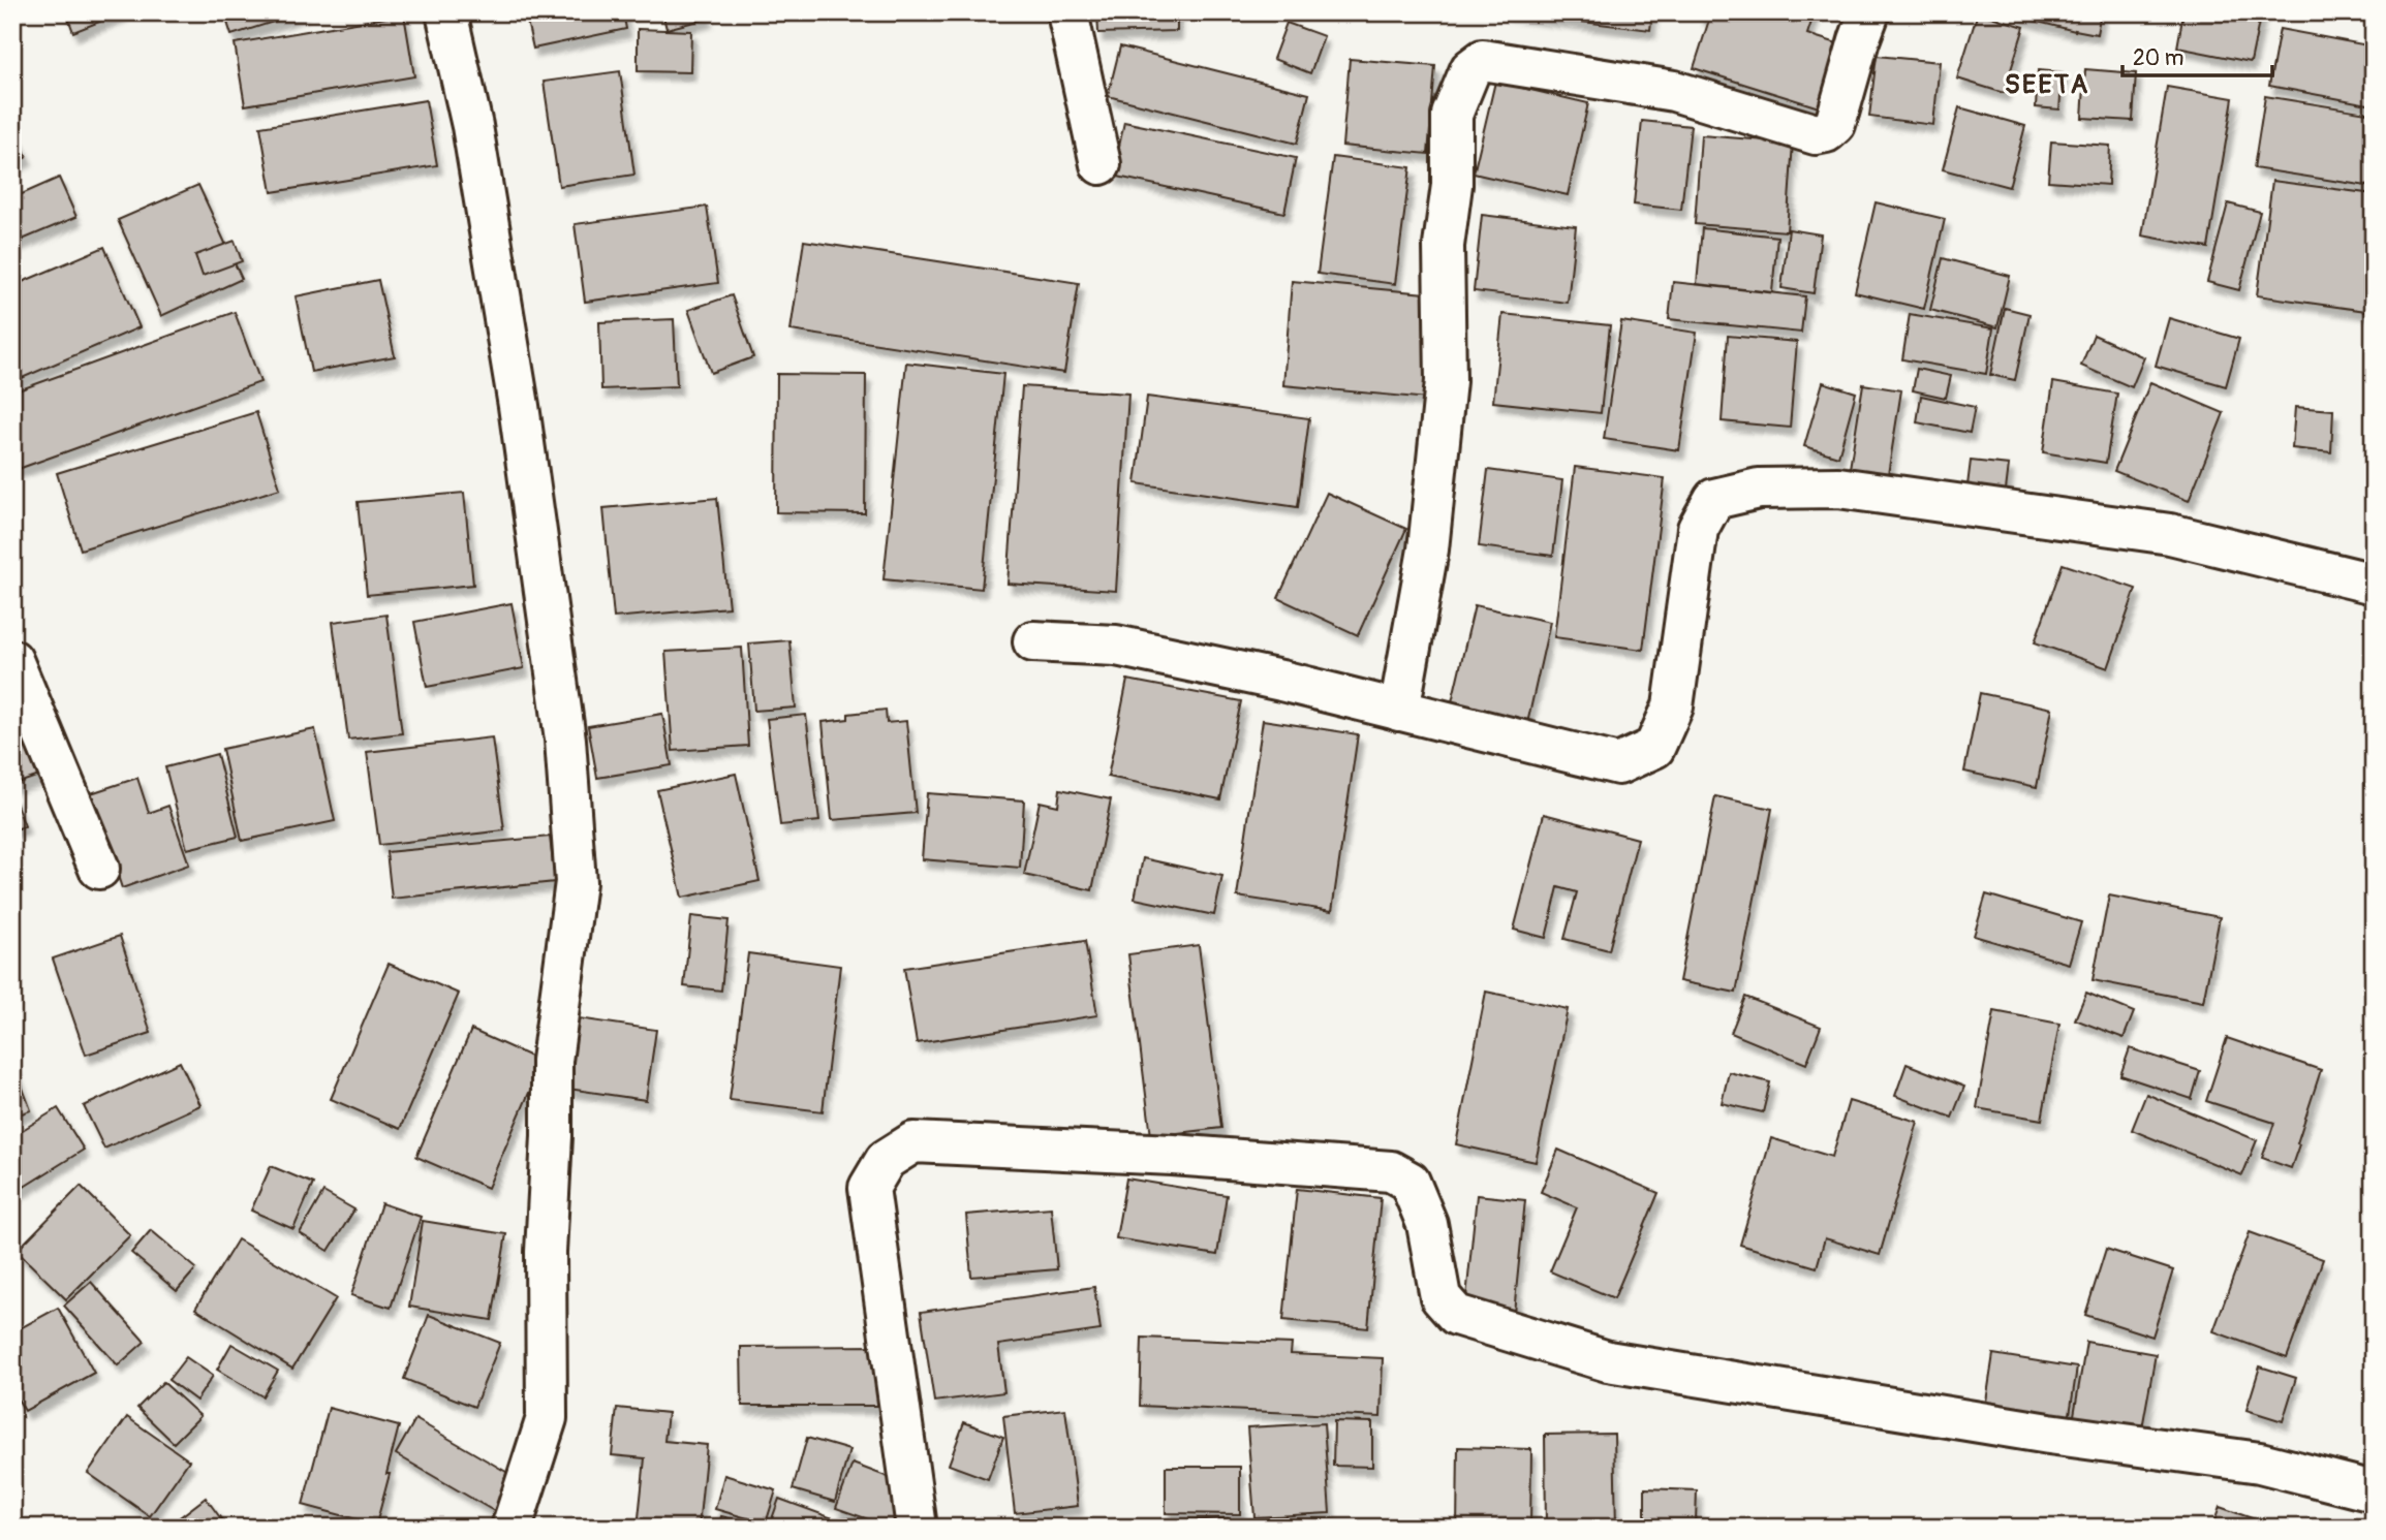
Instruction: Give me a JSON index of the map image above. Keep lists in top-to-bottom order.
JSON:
{
  "districts": ["SEETA"],
  "scale_bar": "20 m"
}
